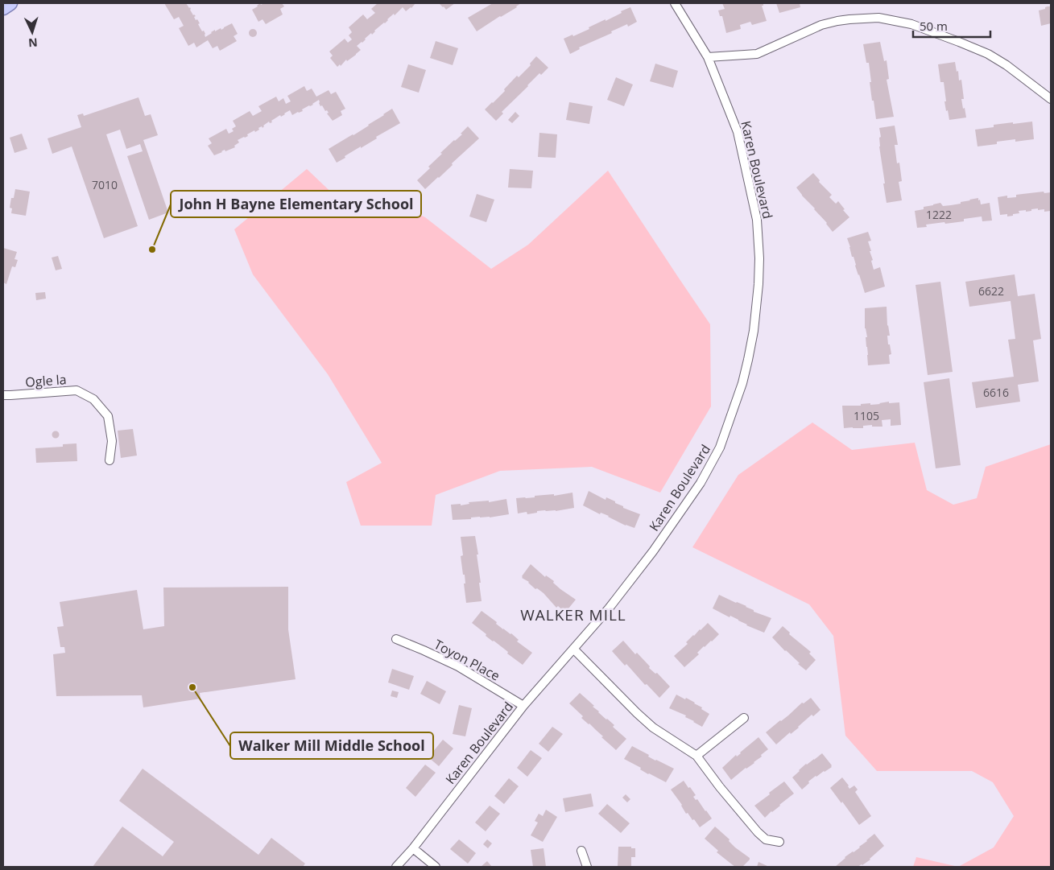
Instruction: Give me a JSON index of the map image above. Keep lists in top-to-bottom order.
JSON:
{
  "streets": {
    "street": ["Karen Boulevard", "Ogle la", "Toyon Place"]
  },
  "crossings": [
    ["Karen Boulevard", "Toyon Place"]
  ],
  "districts": ["WALKER MILL"],
  "places": ["John H Bayne Elementary School", "Walker Mill Middle School"],
  "house_numbers": [
    "7010",
    "1222",
    "6622",
    "6616",
    "1105"
  ],
  "scale_bar": "50 m",
  "north": "bottom"
}
